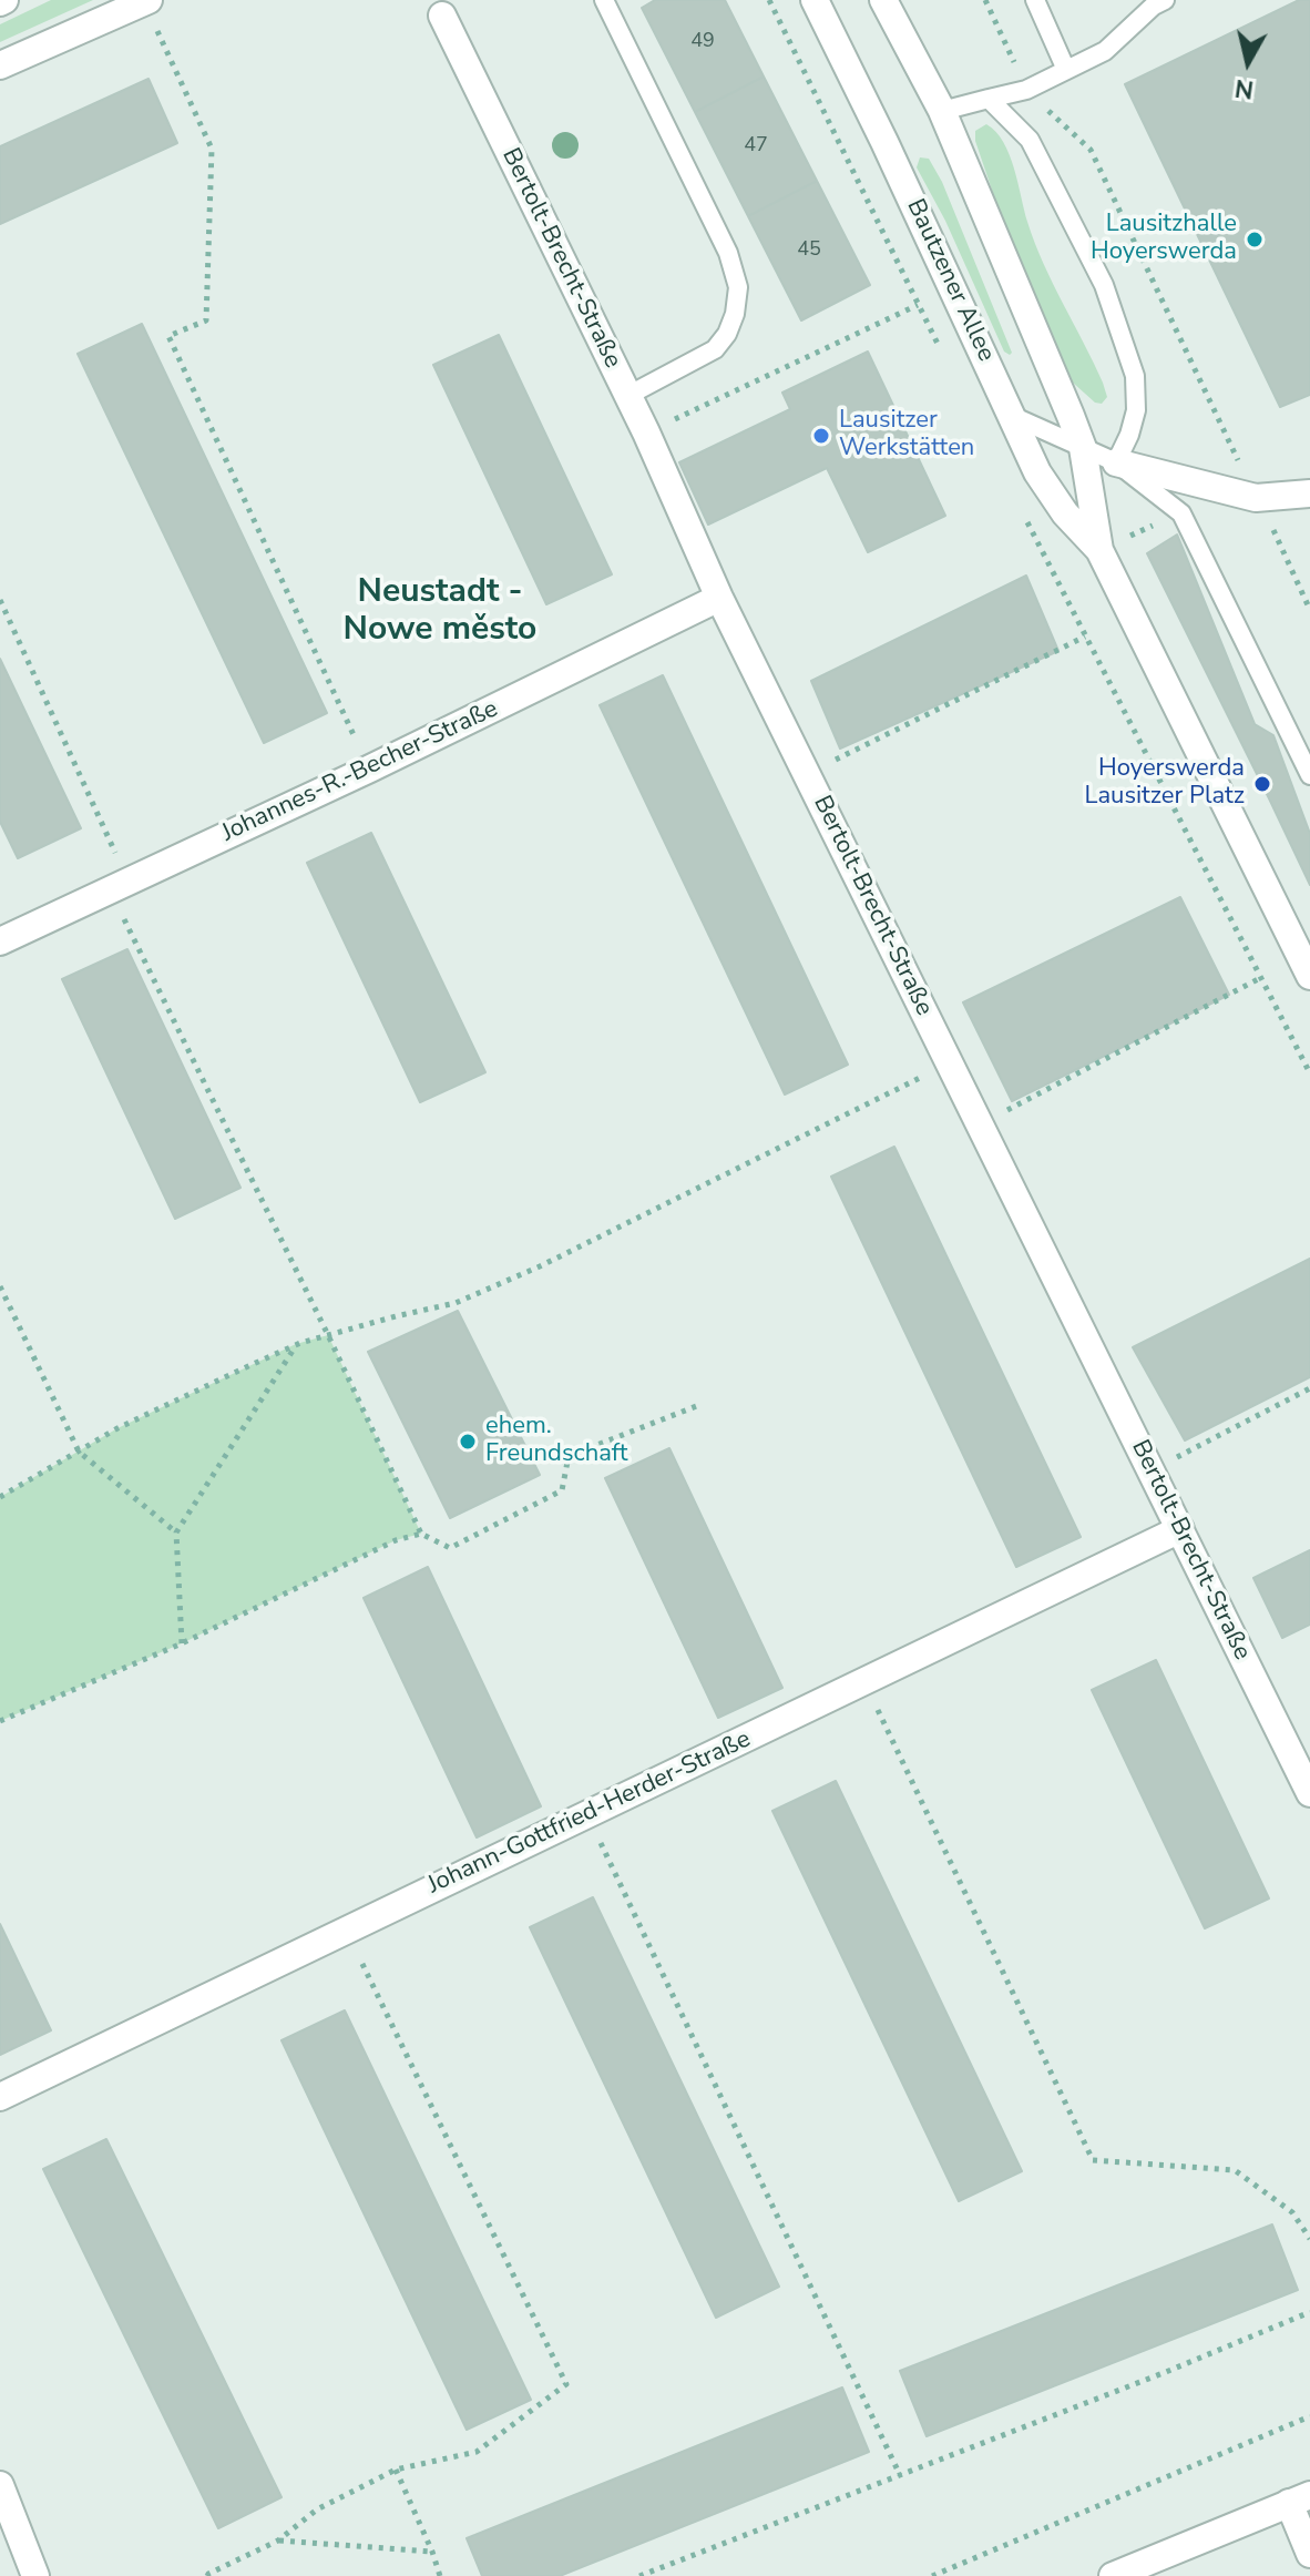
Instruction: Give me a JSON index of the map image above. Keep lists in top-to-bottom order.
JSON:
{
  "streets": {
    "street": [
      "Bertolt-Brecht-Straße",
      "Bautzener Allee",
      "Johannes-R.-Becher-Straße",
      "Johann-Gottfried-Herder-Straße"
    ]
  },
  "crossings": [
    ["Bertolt-Brecht-Straße", "Johannes-R.-Becher-Straße"],
    ["Bertolt-Brecht-Straße", "Johann-Gottfried-Herder-Straße"]
  ],
  "districts": ["Neustadt - Nowe město"],
  "places": [
    "Lausitzhalle Hoyerswerda",
    "Lausitzer Werkstätten",
    "Hoyerswerda Lausitzer Platz",
    "ehem. Freundschaft"
  ],
  "house_numbers": ["49", "47", "45"],
  "north": "bottom"
}
